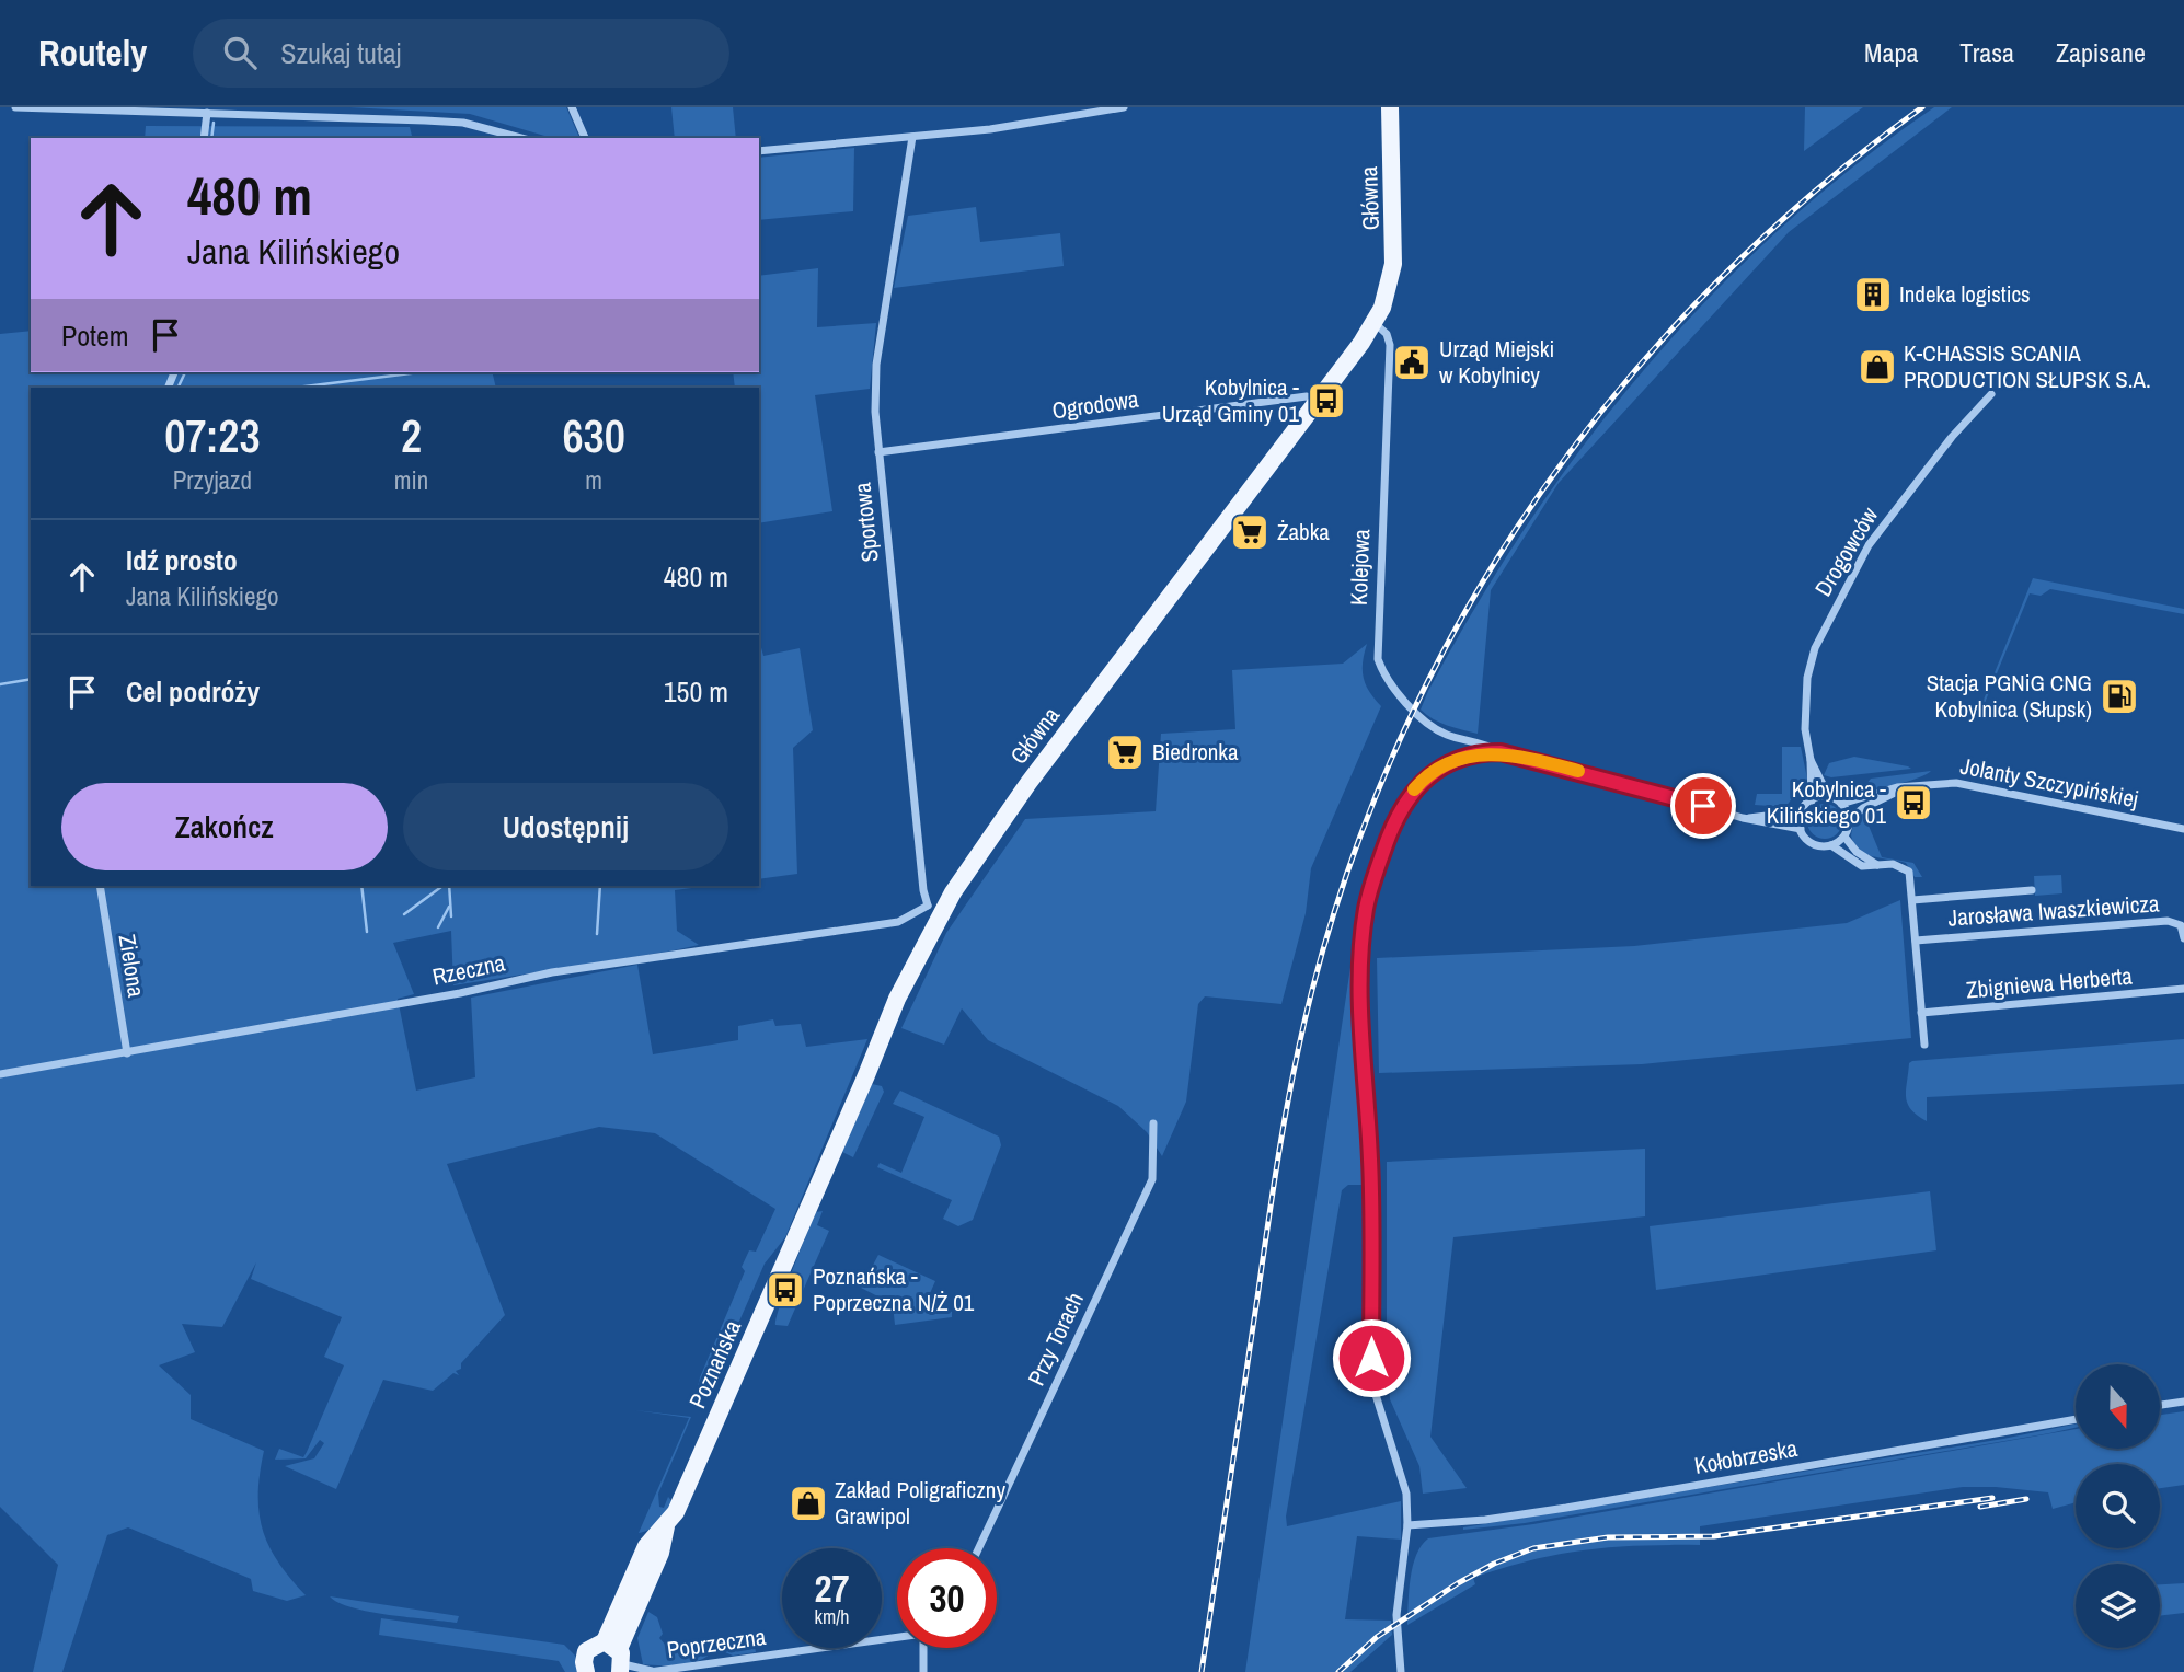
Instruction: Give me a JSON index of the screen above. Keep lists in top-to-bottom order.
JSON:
{
  "streets": {
    "main road": ["Główna", "Poznańska"],
    "street": [
      "Ogrodowa",
      "Sportowa",
      "Drogowców",
      "Kolejowa",
      "Jolanty Szczypińskiej",
      "Jarosława Iwaszkiewicza",
      "Zielona",
      "Rzeczna",
      "Zbigniewa Herberta",
      "Przy Torach",
      "Kołobrzeska",
      "Poprzeczna"
    ]
  },
  "crossings": [
    ["Główna", "Ogrodowa"],
    ["Główna", "Sportowa"],
    ["Główna", "Kolejowa"],
    ["Główna", "Rzeczna"],
    ["Główna", "Poznańska"],
    ["Ogrodowa", "Sportowa"],
    ["Sportowa", "Rzeczna"],
    ["Drogowców", "Jolanty Szczypińskiej"],
    ["Zielona", "Rzeczna"],
    ["Poznańska", "Poprzeczna"]
  ],
  "places": {
    "building": ["Indeka logistics"],
    "public building": ["Urząd Miejski w Kobylnicy"],
    "shop": ["K-CHASSIS SCANIA PRODUCTION SŁUPSK S.A.", "Zakład Poligraficzny Grawipol"],
    "bus stop": ["Kobylnica - Urząd Gminy 01", "Kobylnica - Kilińskiego 01", "Poznańska - Poprzeczna N/Ż 01"],
    "supermarket": ["Żabka", "Biedronka"],
    "fuel station": ["Stacja PGNiG CNG Kobylnica (Słupsk)"]
  },
  "north": "bottom",
  "page": {
    "header": "Routely",
    "search": "Szukaj tutaj",
    "nav": ["Mapa", "Trasa", "Zapisane"],
    "turn": ["480 m", "Jana Kilińskiego"],
    "then": "Potem",
    "eta": [
      "07:23",
      "Przyjazd",
      "2",
      "min",
      "630",
      "m"
    ],
    "list": [
      {
        "name": "Idź prosto",
        "note": "Jana Kilińskiego",
        "value": "480 m"
      },
      {
        "name": "Cel podróży",
        "value": "150 m"
      }
    ],
    "buttons": ["Zakończ", "Udostępnij"],
    "speed": "27 km/h",
    "limit": "30"
  }
}
